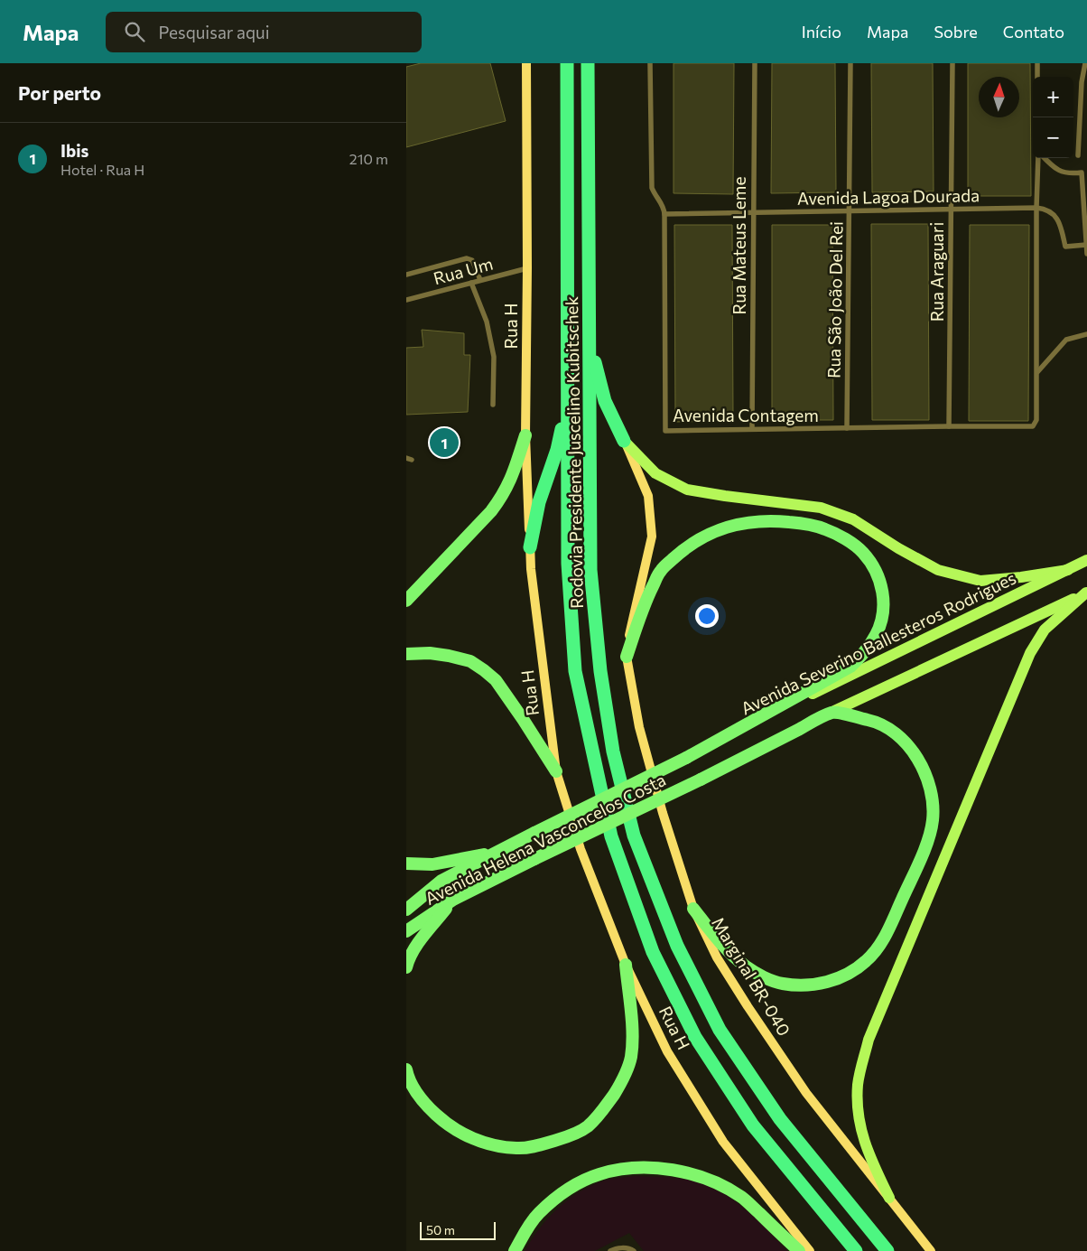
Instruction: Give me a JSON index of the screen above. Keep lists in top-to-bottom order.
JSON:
{
  "streets": {
    "highway": ["Rodovia Presidente Juscelino Kubitschek", "Avenida Severino Ballesteros Rodrigues", "Avenida Helena Vasconcelos Costa"],
    "main road": ["Rua H", "Marginal BR-040"],
    "lane": [
      "Avenida Lagoa Dourada",
      "Rua Mateus Leme",
      "Rua Um",
      "Rua Araguari",
      "Rua São João Del Rei",
      "Avenida Contagem"
    ]
  },
  "crossings": [
    ["Avenida Lagoa Dourada", "Rua Mateus Leme"],
    ["Avenida Lagoa Dourada", "Rua Araguari"],
    ["Avenida Lagoa Dourada", "Rua São João Del Rei"],
    ["Avenida Lagoa Dourada", "Avenida Contagem"],
    ["Rua Mateus Leme", "Avenida Contagem"],
    ["Rua Um", "Rua H"],
    ["Rua Araguari", "Avenida Contagem"],
    ["Rua São João Del Rei", "Avenida Contagem"],
    ["Avenida Severino Ballesteros Rodrigues", "Avenida Helena Vasconcelos Costa"]
  ],
  "scale_bar": "50 m",
  "north": "top",
  "page": {
    "header": "Mapa",
    "search": "Pesquisar aqui",
    "nav": [
      "Início",
      "Mapa",
      "Sobre",
      "Contato"
    ],
    "heading": "Por perto",
    "map_buttons": ["+", "−"],
    "list": [
      {
        "mark": "1",
        "name": "Ibis",
        "note": "Hotel · Rua H",
        "value": "210 m"
      }
    ],
    "pins": "1",
    "scale": "50 m"
  }
}
